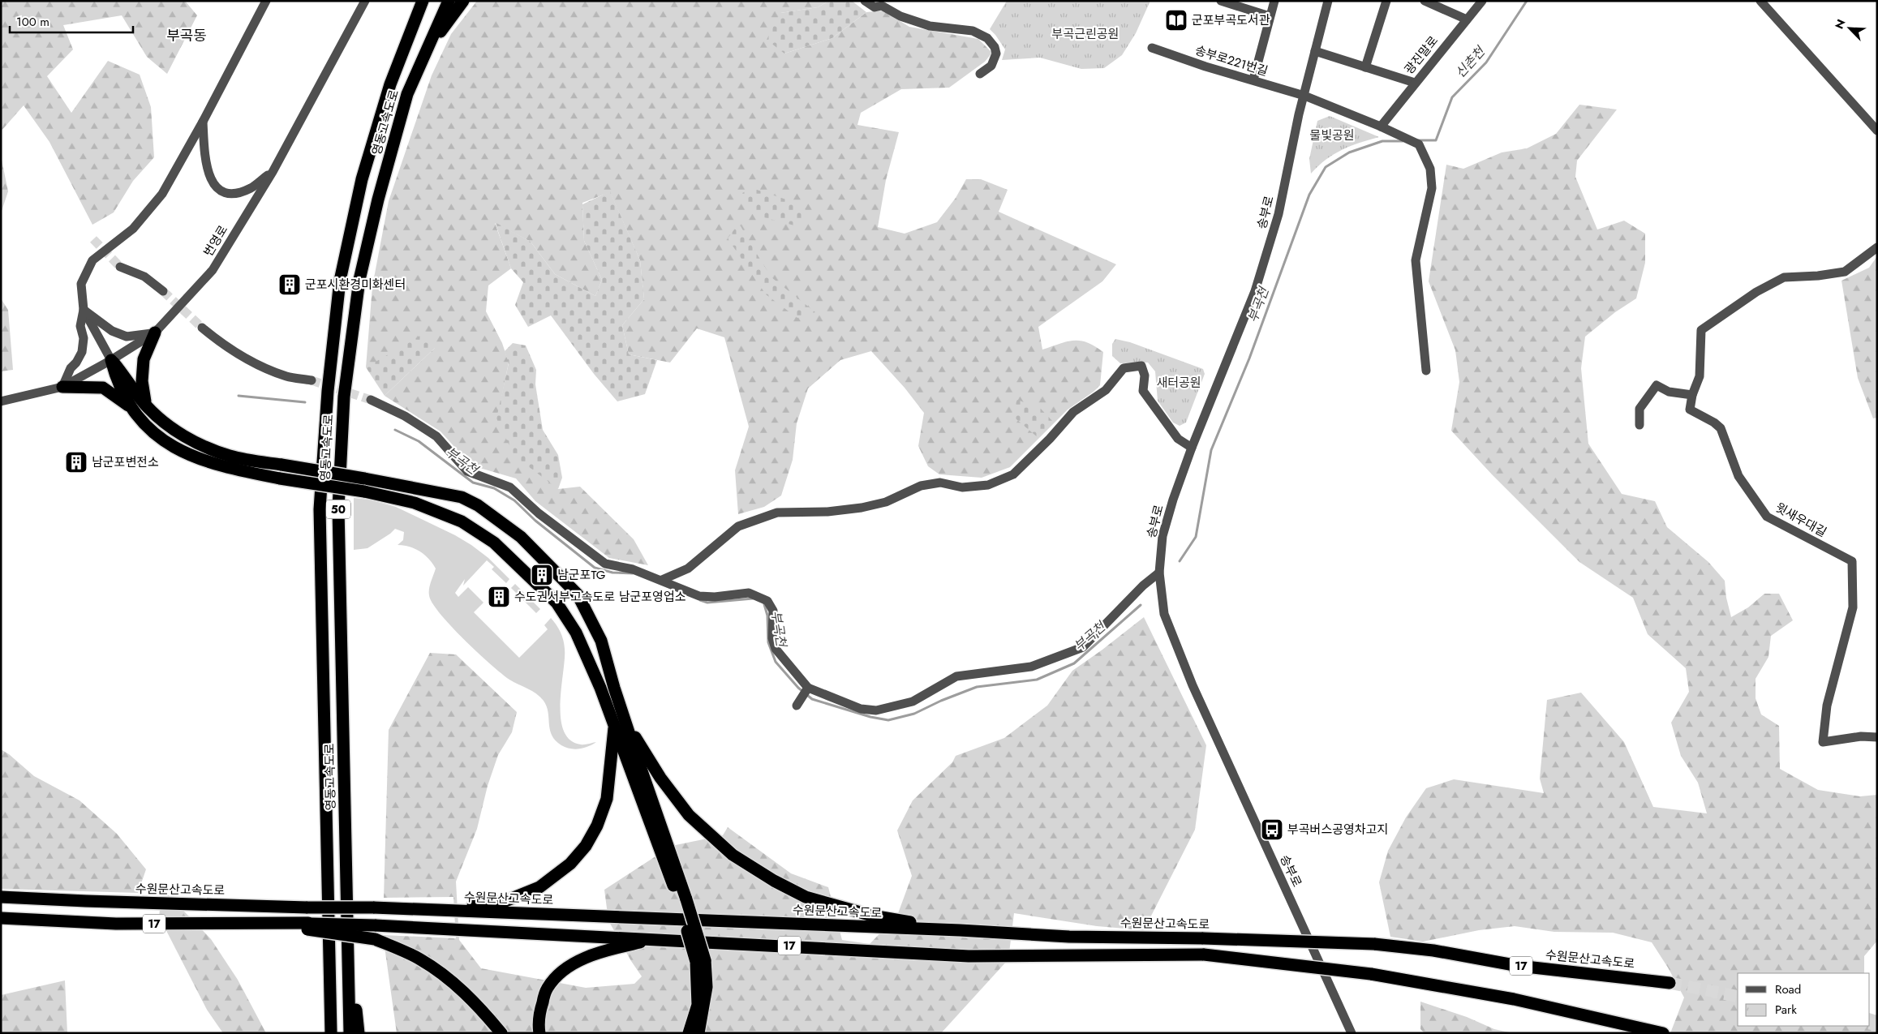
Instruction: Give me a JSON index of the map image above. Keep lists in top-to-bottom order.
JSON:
{
  "streets": {
    "highway": [
      "영동고속도로",
      "50",
      "수원문산고속도로",
      "17"
    ],
    "street": [
      "광진말로",
      "송부로221번길",
      "송부로",
      "번영로",
      "윗새우대길"
    ]
  },
  "crossings": [
    ["광진말로", "송부로221번길"],
    ["송부로221번길", "송부로"]
  ],
  "districts": ["부곡동"],
  "water": ["신촌천", "부곡천"],
  "parks": ["부곡근린공원", "물빛공원", "새터공원"],
  "places": {
    "library": ["군포부곡도서관"],
    "building": [
      "군포시환경미화센터",
      "남군포변전소",
      "남군포TG",
      "수도권서부고속도로 남군포영업소"
    ],
    "bus stop": ["부곡버스공영차고지"]
  },
  "legend": ["Road", "Park"],
  "scale_bar": "100 m",
  "north": "top left"
}
